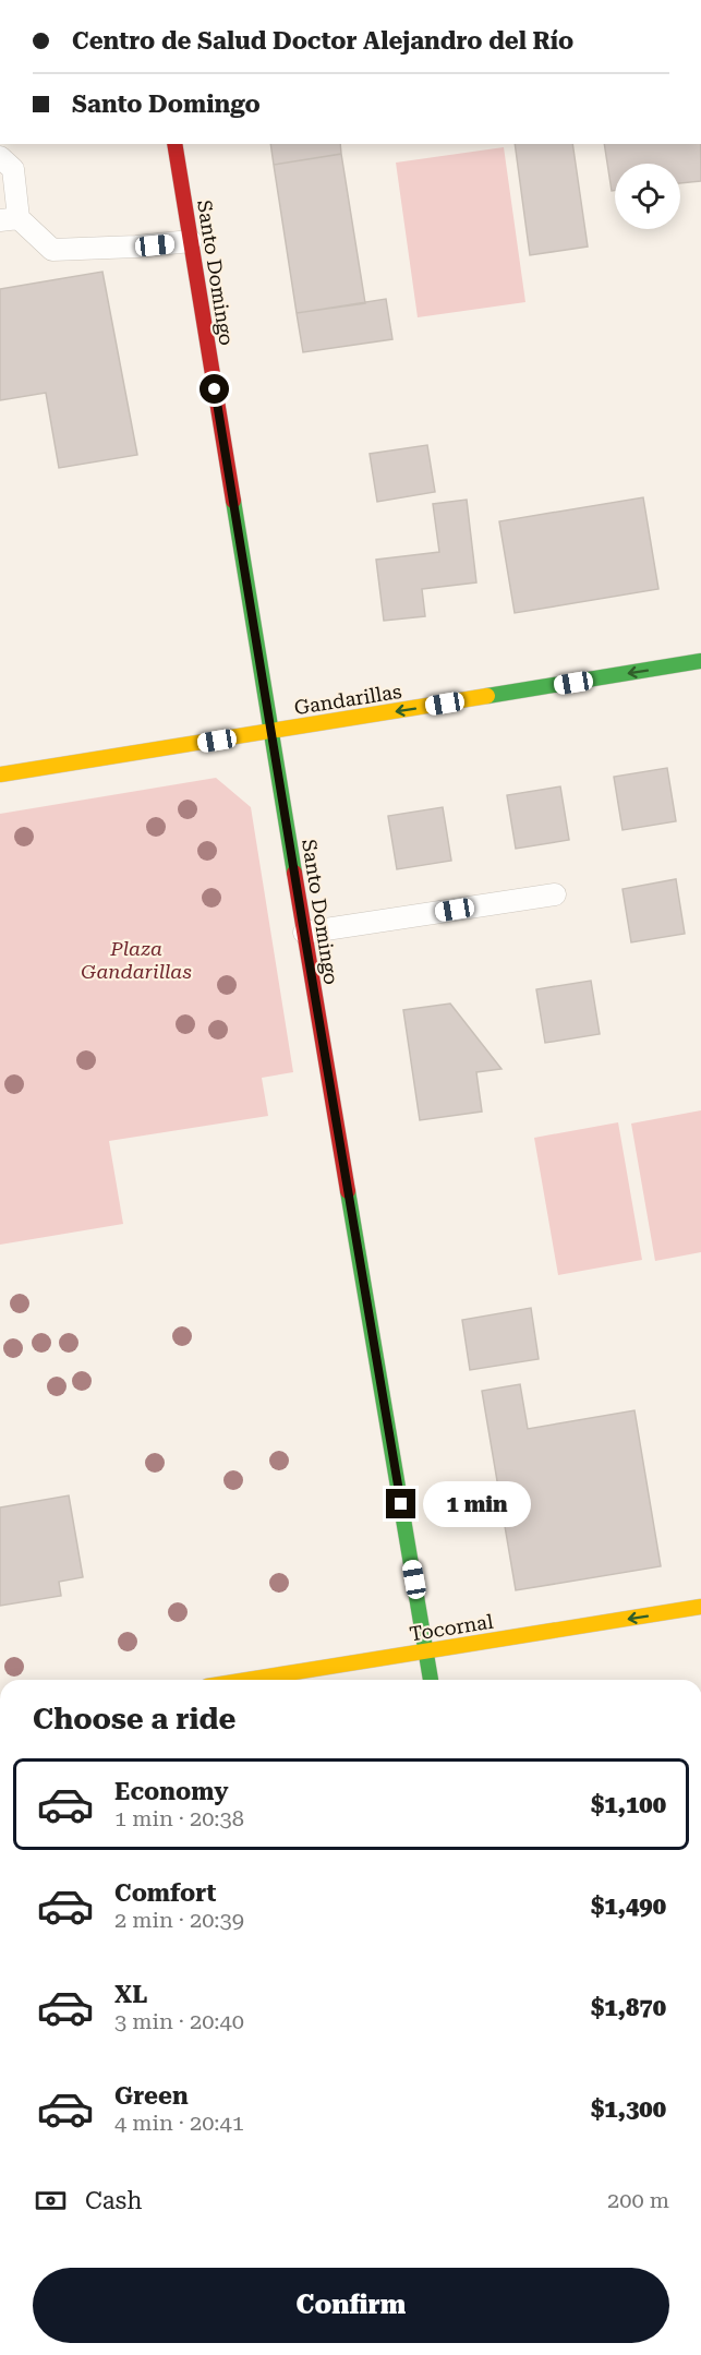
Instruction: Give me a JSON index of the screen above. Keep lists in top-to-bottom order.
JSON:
{
  "streets": {
    "street": ["Santo Domingo", "Gandarillas", "Tocornal"]
  },
  "crossings": [
    ["Santo Domingo", "Gandarillas"],
    ["Santo Domingo", "Tocornal"]
  ],
  "one_way": ["Gandarillas", "Tocornal"],
  "parks": ["Plaza Gandarillas"],
  "page": {
    "banner": ["Centro de Salud Doctor Alejandro del Río", "Santo Domingo"],
    "bubble": "1 min",
    "heading": "Choose a ride",
    "list": [
      {
        "name": "Economy",
        "note": "1 min · 20:38",
        "value": "$1,100"
      },
      {
        "name": "Comfort",
        "note": "2 min · 20:39",
        "value": "$1,490"
      },
      {
        "name": "XL",
        "note": "3 min · 20:40",
        "value": "$1,870"
      },
      {
        "name": "Green",
        "note": "4 min · 20:41",
        "value": "$1,300"
      }
    ],
    "pay": ["Cash", "200 m"],
    "buttons": "Confirm"
  }
}
